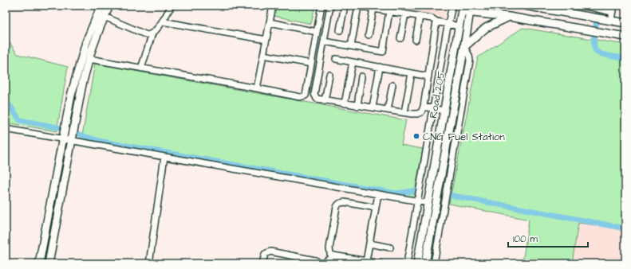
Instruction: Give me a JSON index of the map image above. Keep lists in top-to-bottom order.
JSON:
{
  "streets": {
    "street": ["Road 205"]
  },
  "places": ["CNG Fuel Station"],
  "scale_bar": "100 m"
}
